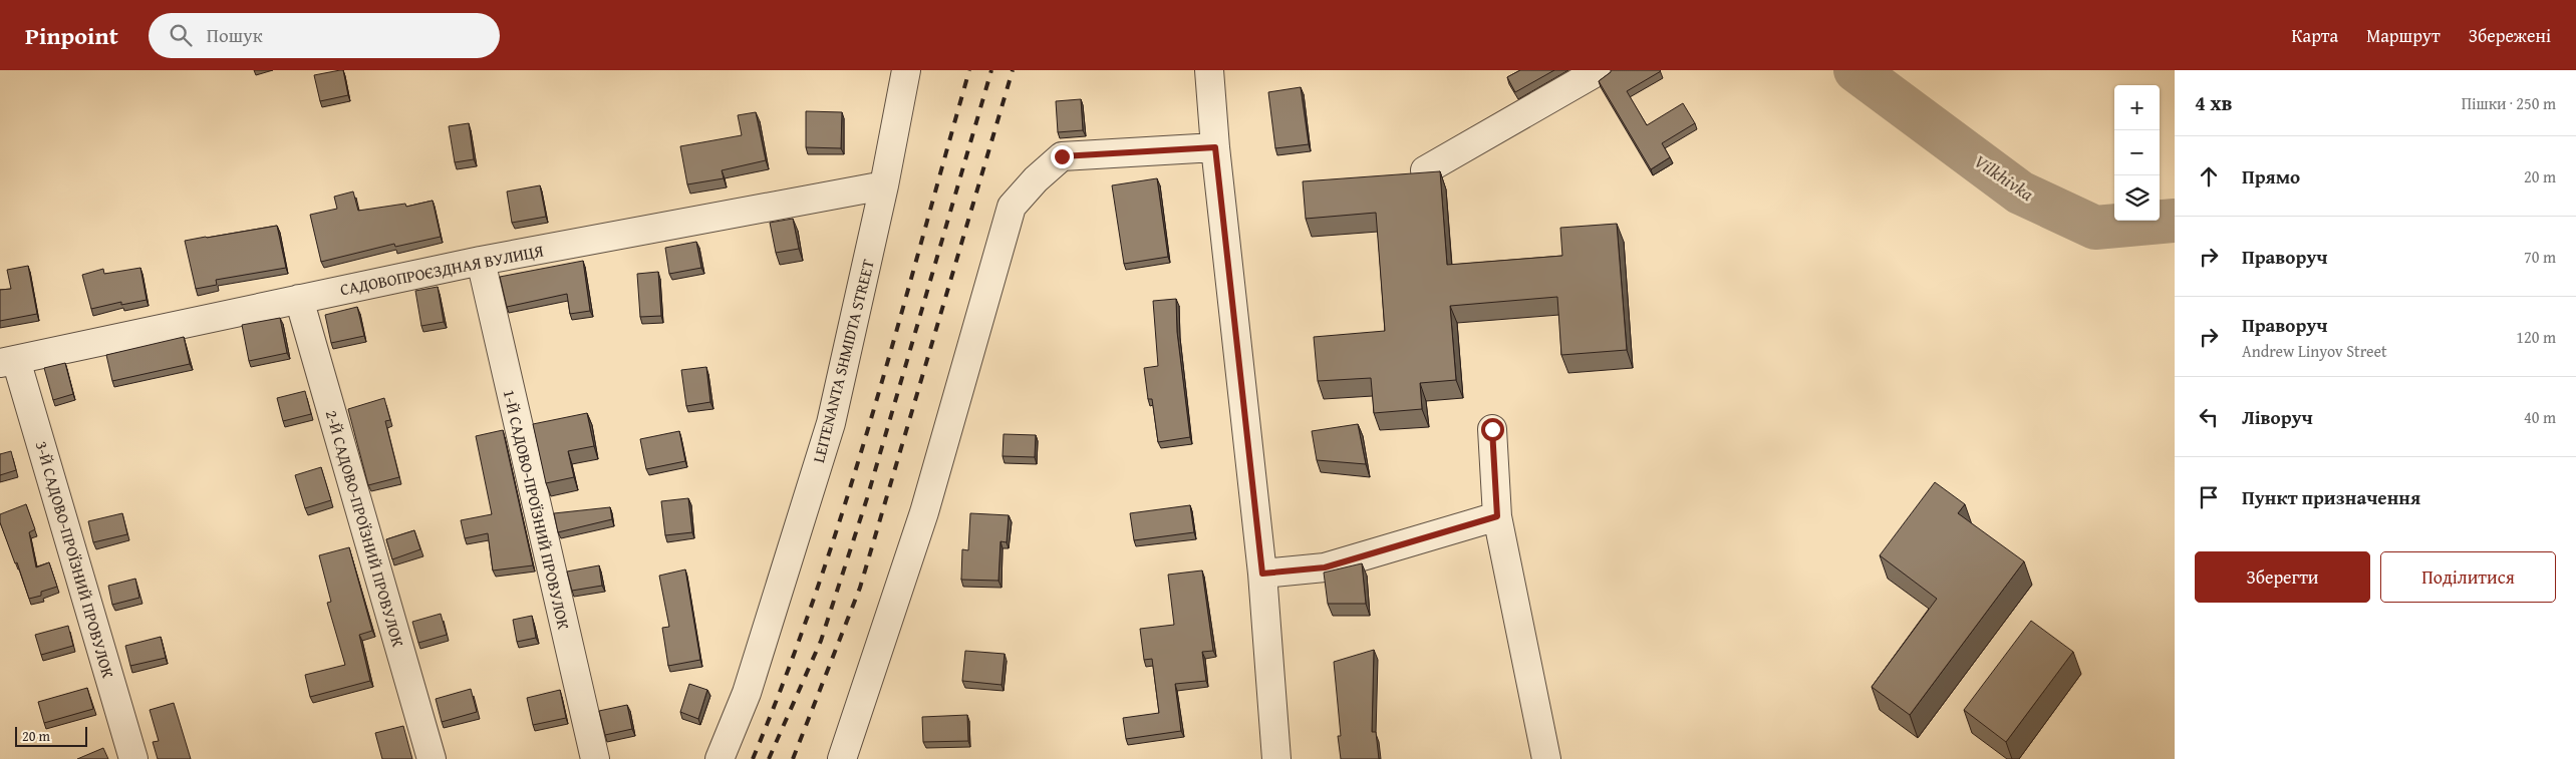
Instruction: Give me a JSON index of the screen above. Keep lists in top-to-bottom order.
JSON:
{
  "streets": {
    "street": [
      "САДОВОПРОЄЗДНАЯ ВУЛИЦЯ",
      "LEITENANTA SHMIDTA STREET",
      "1-Й САДОВО-ПРОЇЗНИЙ ПРОВУЛОК",
      "2-Й САДОВО-ПРОЇЗНИЙ ПРОВУЛОК",
      "3-Й САДОВО-ПРОЇЗНИЙ ПРОВУЛОК"
    ]
  },
  "crossings": [
    ["САДОВОПРОЄЗДНАЯ ВУЛИЦЯ", "LEITENANTA SHMIDTA STREET"],
    ["САДОВОПРОЄЗДНАЯ ВУЛИЦЯ", "1-Й САДОВО-ПРОЇЗНИЙ ПРОВУЛОК"],
    ["САДОВОПРОЄЗДНАЯ ВУЛИЦЯ", "2-Й САДОВО-ПРОЇЗНИЙ ПРОВУЛОК"],
    ["САДОВОПРОЄЗДНАЯ ВУЛИЦЯ", "3-Й САДОВО-ПРОЇЗНИЙ ПРОВУЛОК"]
  ],
  "water": ["Vilkhivka"],
  "scale_bar": "20 m",
  "page": {
    "header": "Pinpoint",
    "search": "Пошук",
    "nav": ["Карта", "Маршрут", "Збережені"],
    "heading": ["4 хв", "Пішки · 250 m"],
    "map_buttons": ["+", "−"],
    "list": [
      ["Прямо", "20 m"],
      ["Праворуч", "70 m"],
      ["Праворуч", "Andrew Linyov Street", "120 m"],
      ["Ліворуч", "40 m"],
      "Пункт призначення"
    ],
    "buttons": ["Зберегти", "Поділитися"],
    "scale": "20 m"
  }
}
